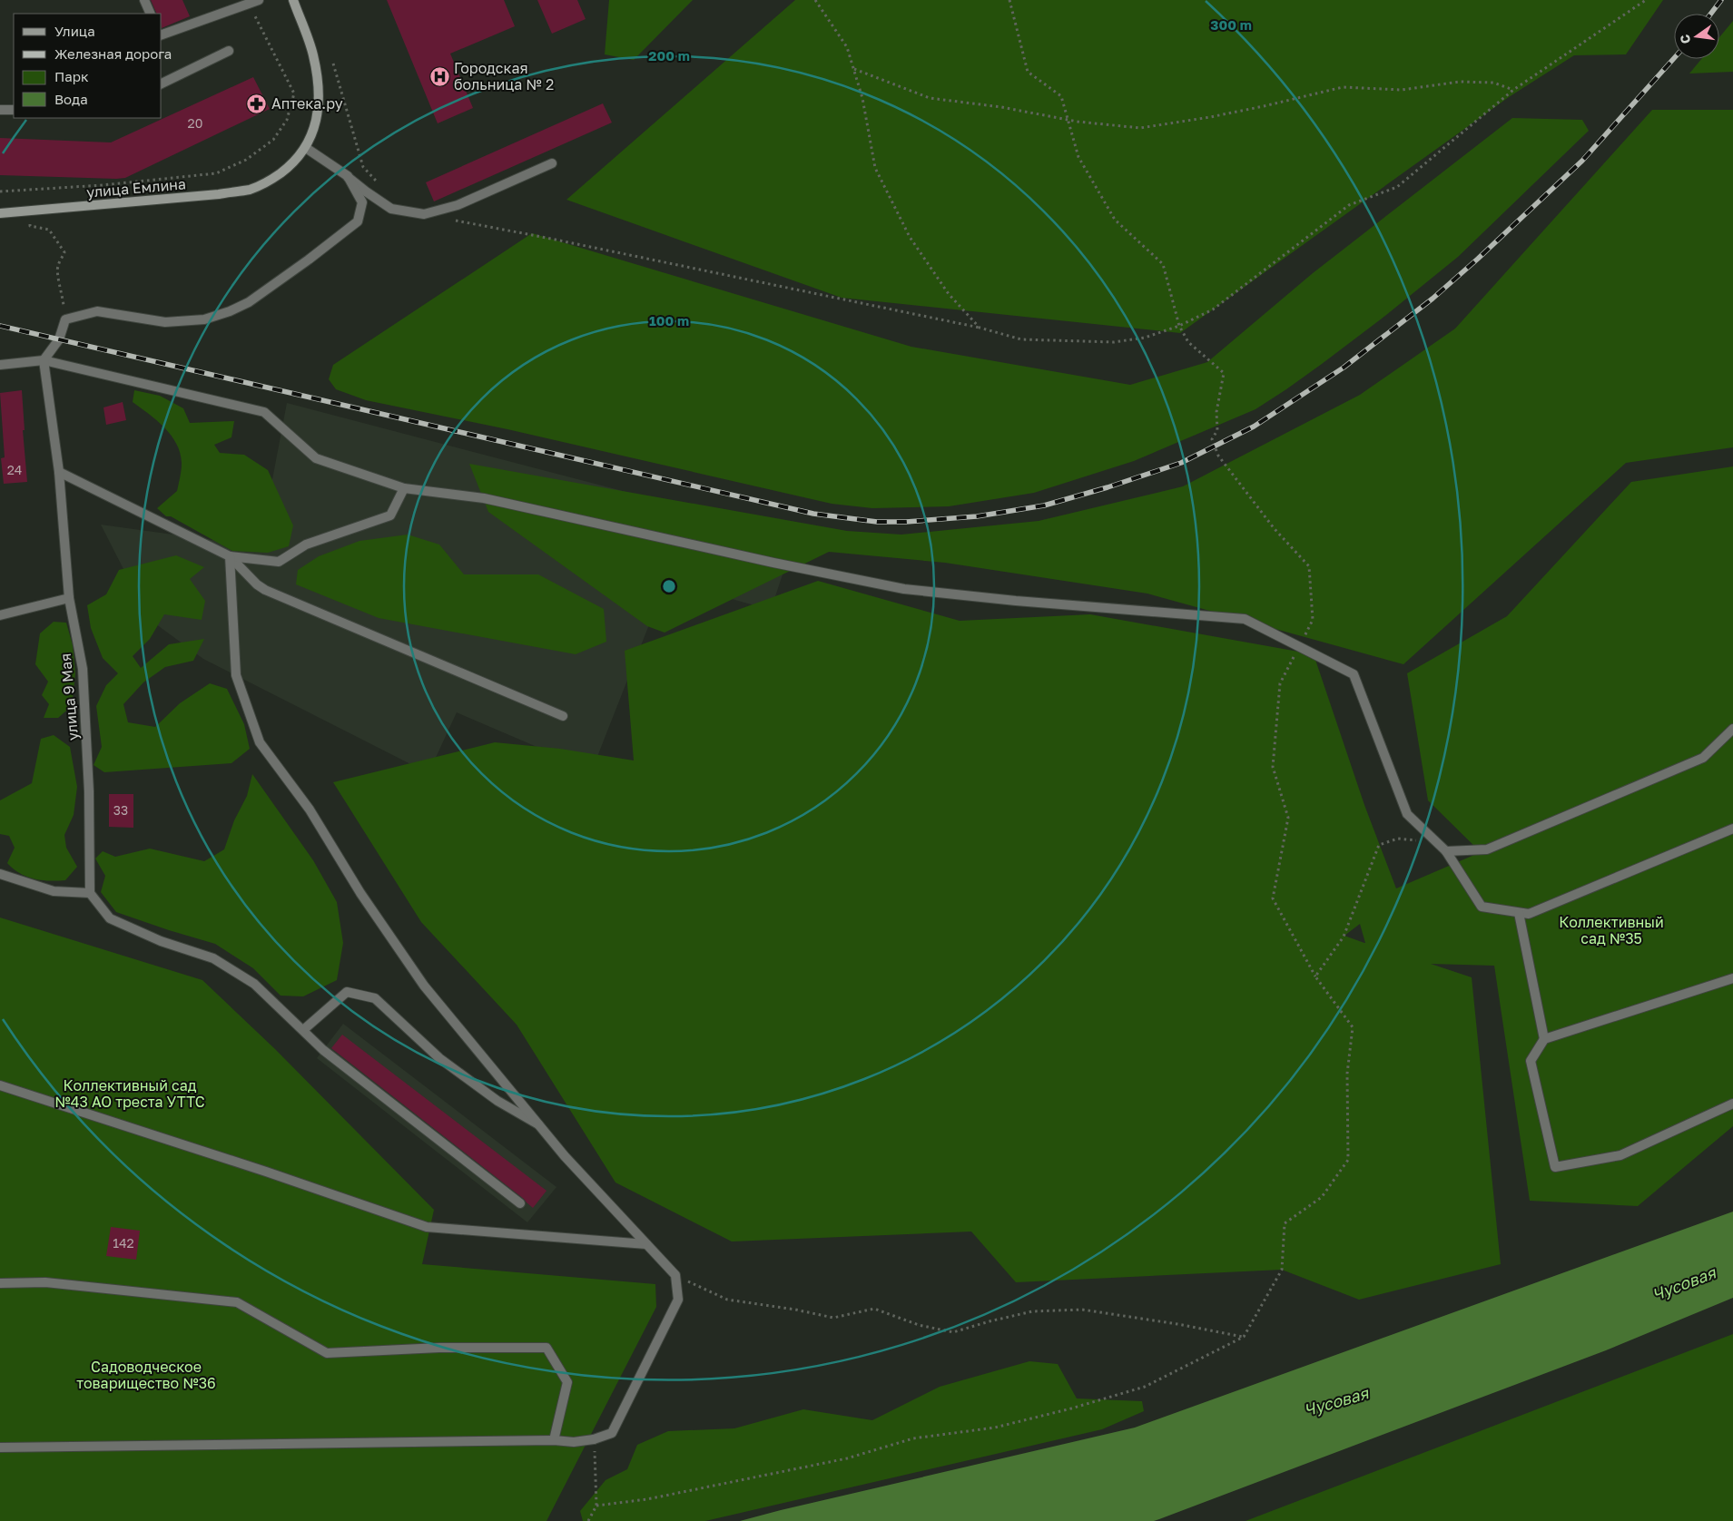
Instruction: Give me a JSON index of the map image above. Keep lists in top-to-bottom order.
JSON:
{
  "streets": {
    "street": ["улица Емлина", "улица 9 Мая"]
  },
  "water": ["Чусовая"],
  "parks": ["Коллективный сад №35", "Коллективный сад №43 АО треста УТТС", "Садоводческое товарищество №36"],
  "places": {
    "hospital": ["Городская больница № 2"],
    "pharmacy": ["Аптека.ру"]
  },
  "house_numbers": [
    "20",
    "24",
    "33",
    "142"
  ],
  "legend": [
    "Улица",
    "Железная дорога",
    "Парк",
    "Вода"
  ],
  "north": "left",
  "rings": ["300 m", "200 m", "100 m"]
}
